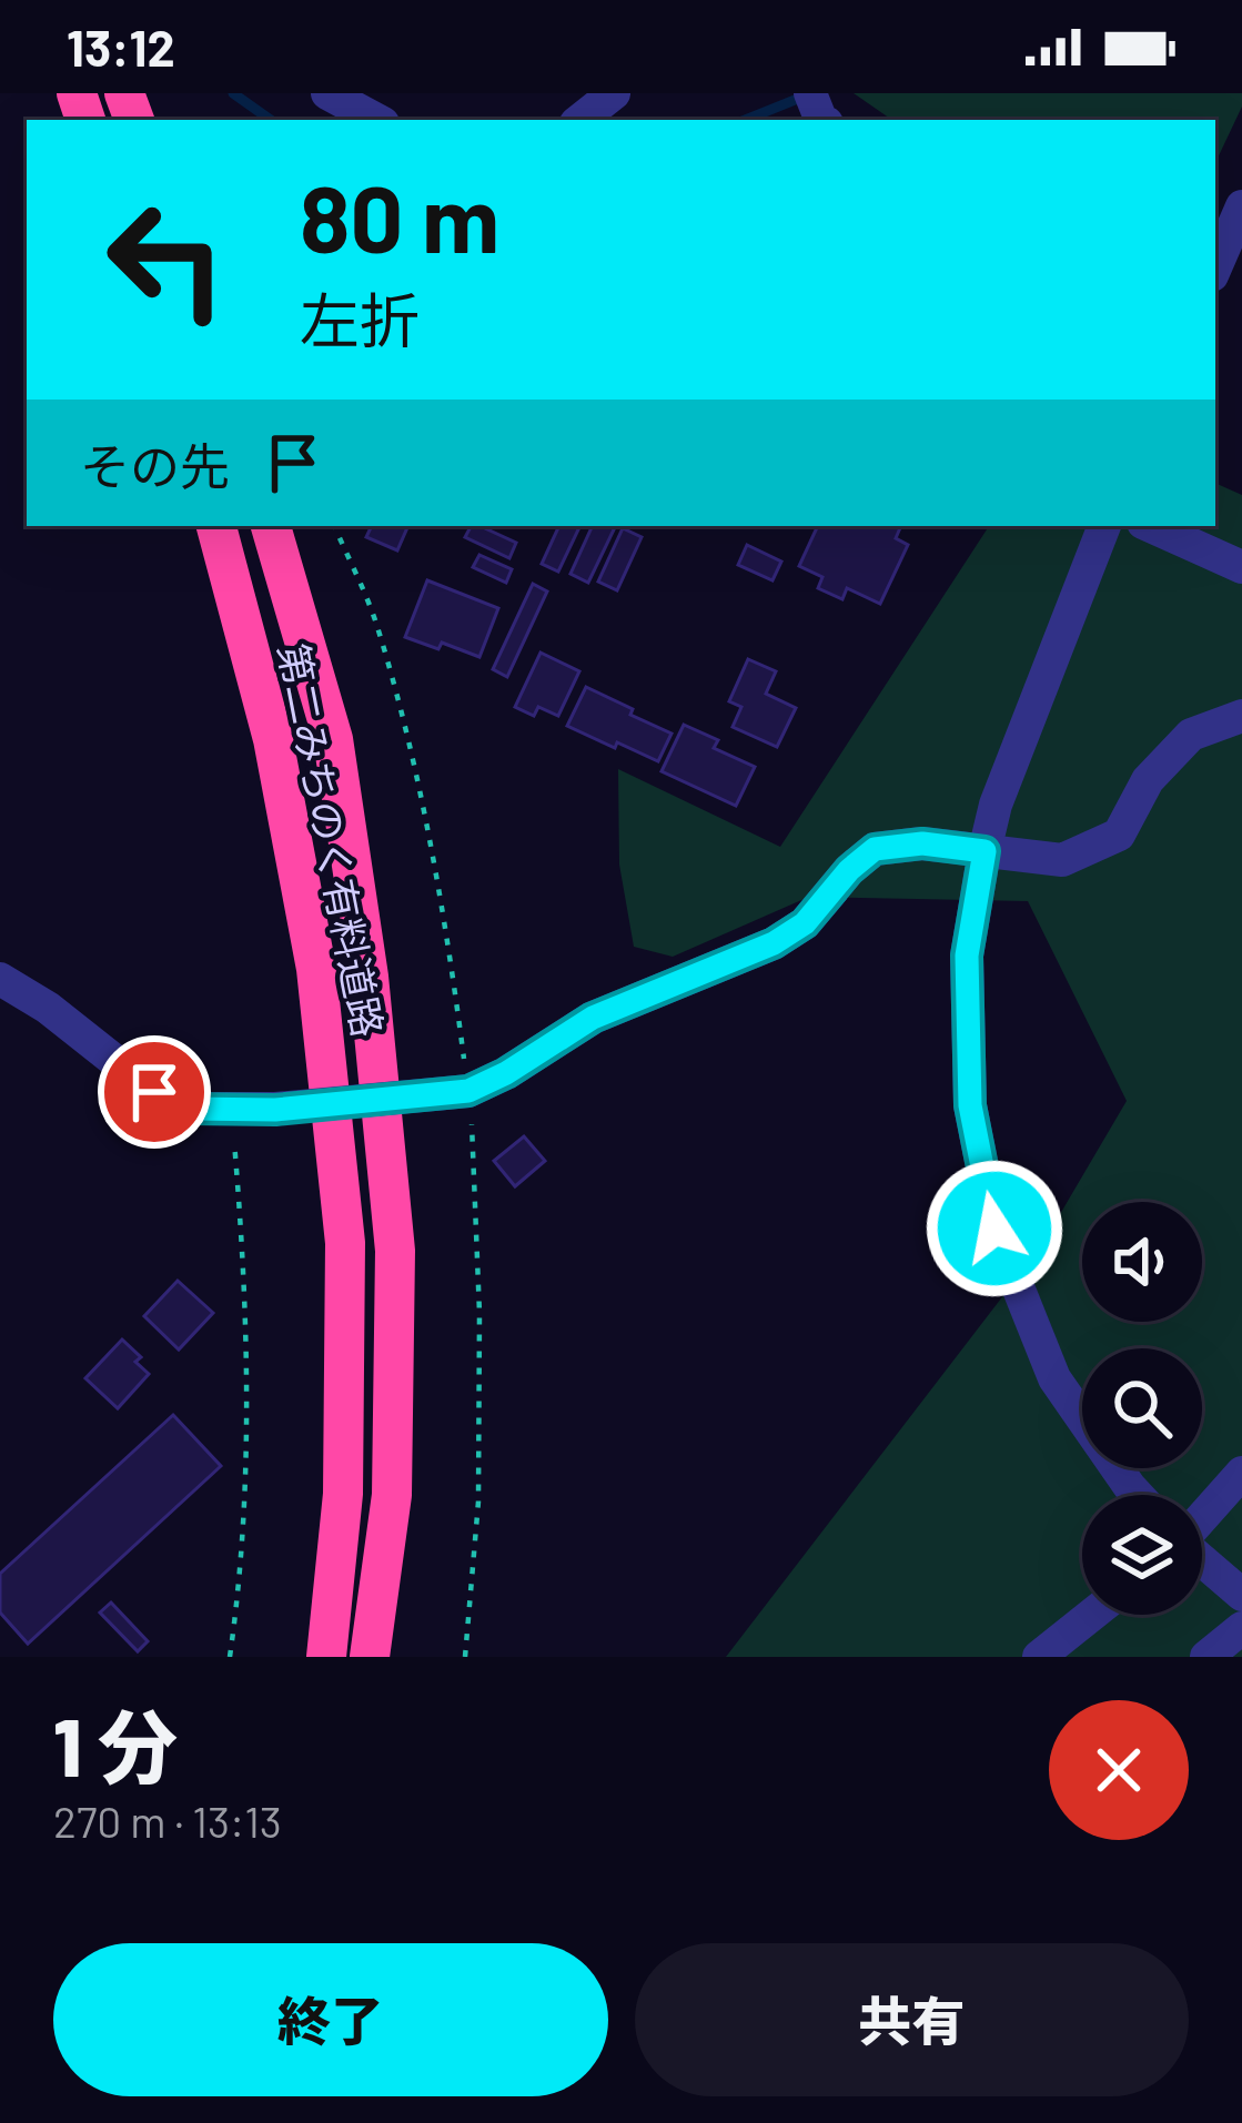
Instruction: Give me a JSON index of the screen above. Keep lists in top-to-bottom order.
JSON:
{
  "streets": {
    "highway": ["第二みちのく有料道路"]
  },
  "page": {
    "status": "13:12",
    "turn": ["80 m", "左折"],
    "then": "その先",
    "heading": ["1 分", "270 m · 13:13"],
    "buttons": ["終了", "共有"]
  }
}
